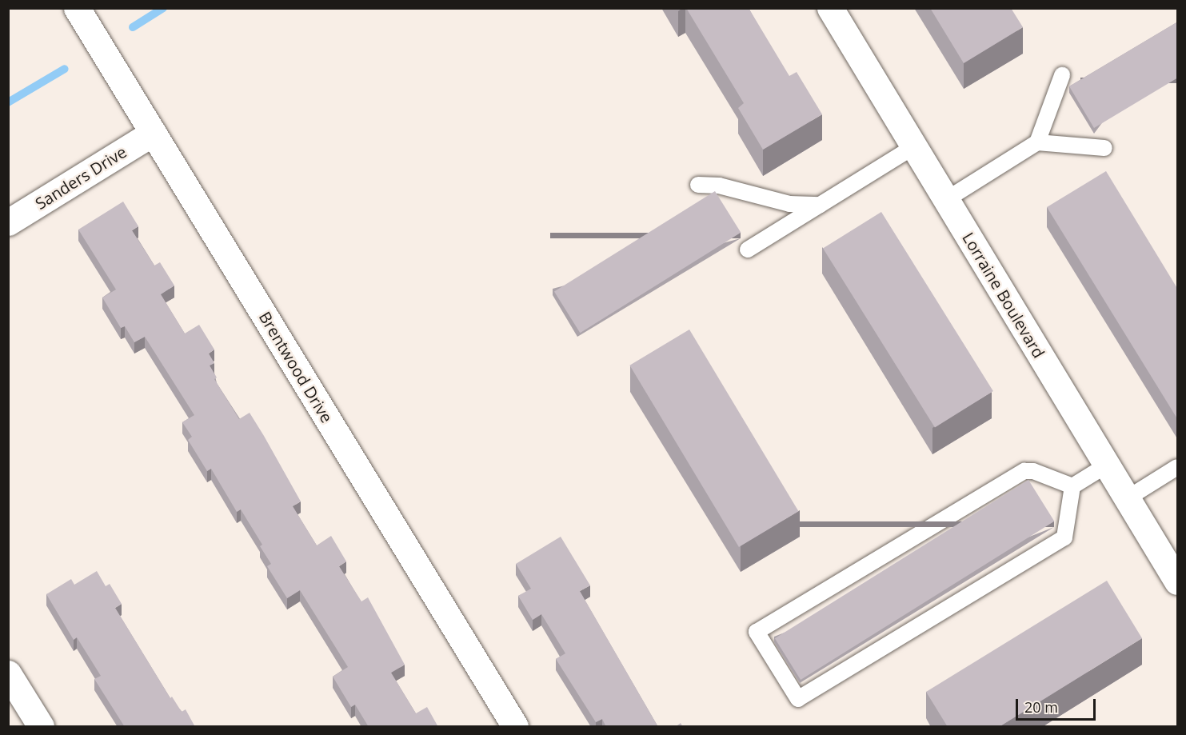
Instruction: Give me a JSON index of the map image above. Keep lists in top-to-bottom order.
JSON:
{
  "streets": {
    "street": ["Sanders Drive", "Lorraine Boulevard", "Brentwood Drive"]
  },
  "crossings": [
    ["Sanders Drive", "Brentwood Drive"]
  ],
  "scale_bar": "20 m"
}
